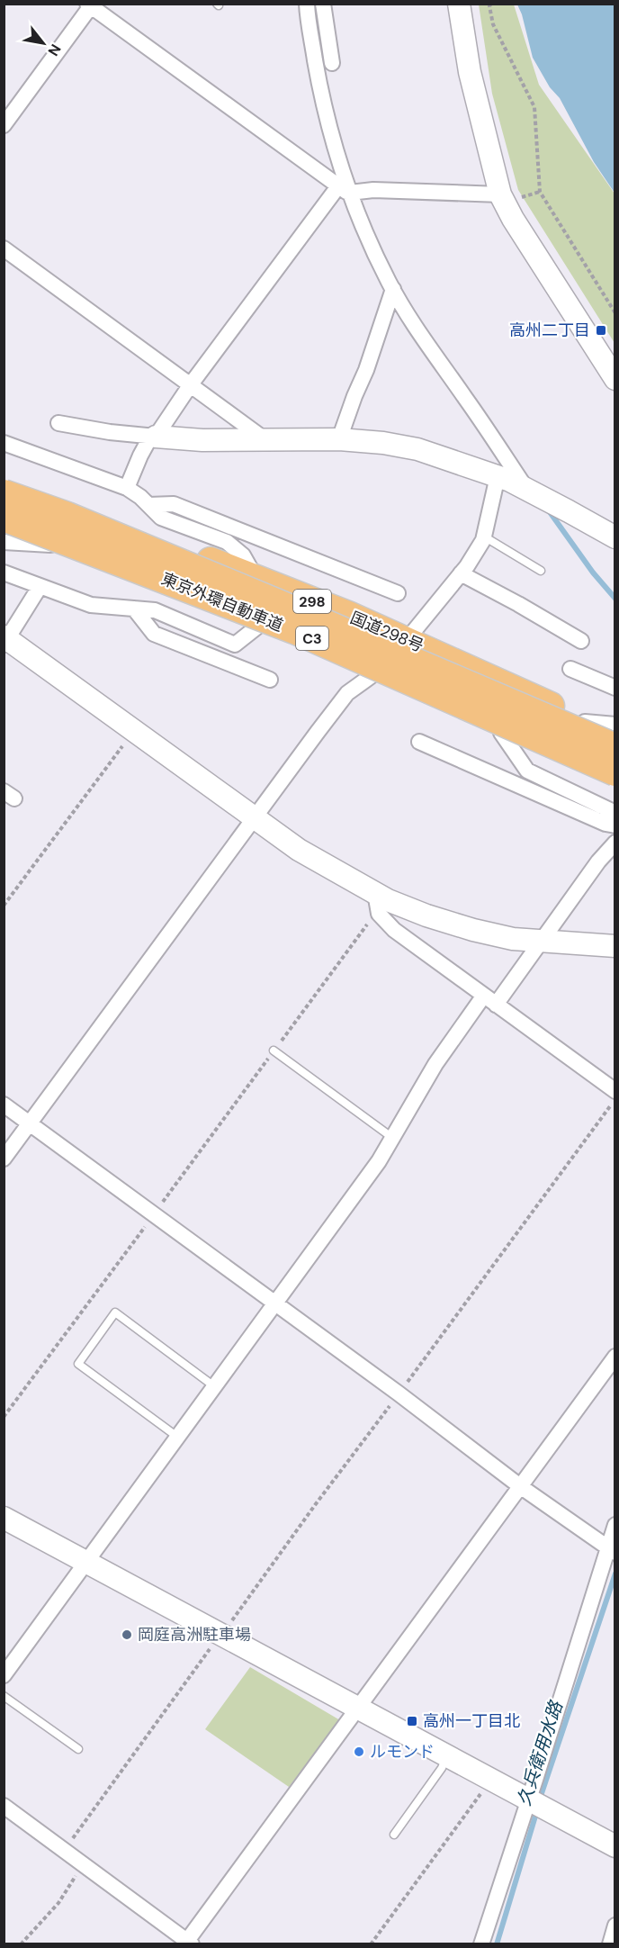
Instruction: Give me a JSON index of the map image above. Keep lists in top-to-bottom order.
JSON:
{
  "streets": {
    "highway": [
      "298",
      "東京外環自動車道",
      "国道298号",
      "C3"
    ]
  },
  "water": ["久兵衛用水路"],
  "places": {
    "transit": ["高州二丁目", "高州一丁目北"],
    "other": ["岡庭高洲駐車場", "ルモンド"]
  },
  "north": "bottom right"
}
